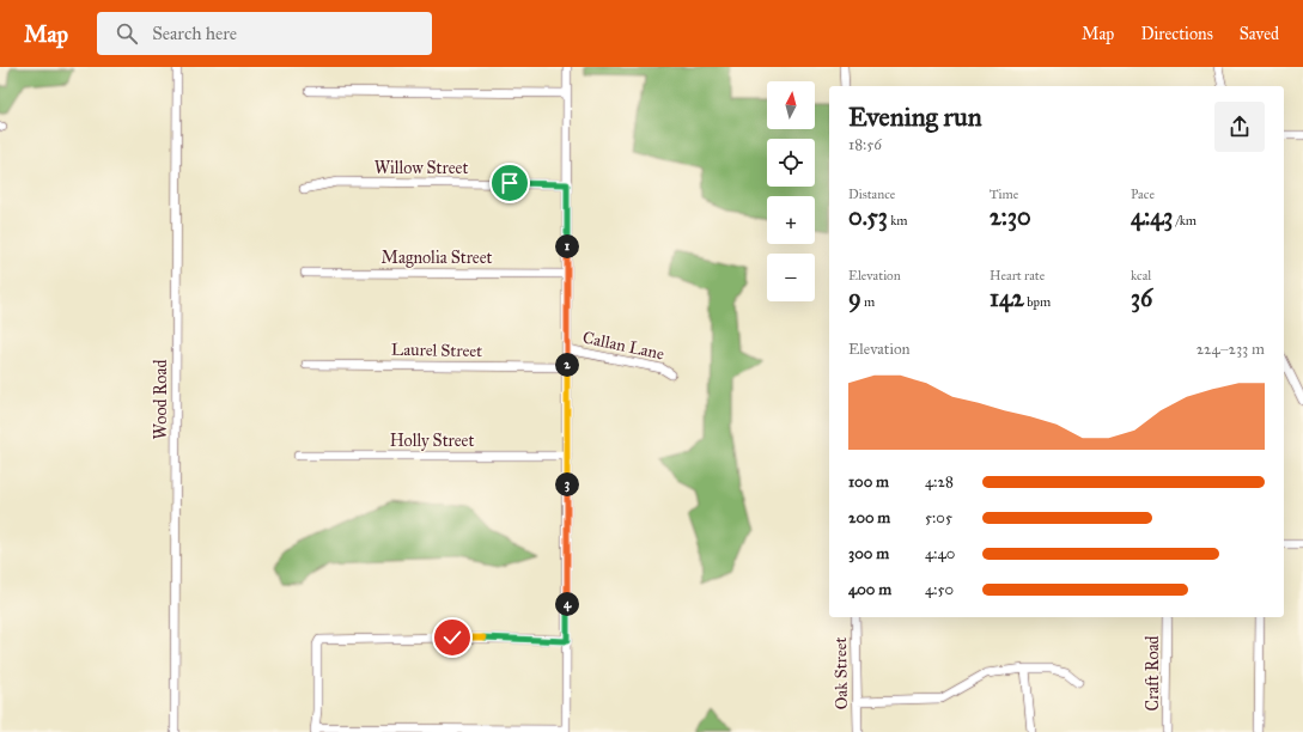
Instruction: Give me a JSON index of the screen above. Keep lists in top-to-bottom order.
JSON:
{
  "streets": {
    "street": [
      "Willow Street",
      "Magnolia Street",
      "Callan Lane",
      "Laurel Street",
      "Wood Road",
      "Holly Street",
      "Oak Street",
      "Craft Road"
    ]
  },
  "north": "top",
  "page": {
    "header": "Map",
    "search": "Search here",
    "nav": ["Map", "Directions", "Saved"],
    "map_buttons": ["+", "−"],
    "heading": ["Evening run", "18:56"],
    "stats": [
      ["Distance", "0.53 km"],
      ["Time", "2:30"],
      ["Pace", "4:43 /km"],
      ["Elevation", "9 m"],
      ["Heart rate", "142 bpm"],
      ["kcal", "36"]
    ],
    "pins": [
      "1",
      "2",
      "3",
      "4"
    ],
    "chart": ["Elevation", "224–233 m"],
    "list": [
      {
        "name": "100 m",
        "note": "4:28"
      },
      {
        "name": "200 m",
        "note": "5:05"
      },
      {
        "name": "300 m",
        "note": "4:40"
      },
      {
        "name": "400 m",
        "note": "4:50"
      }
    ]
  }
}
